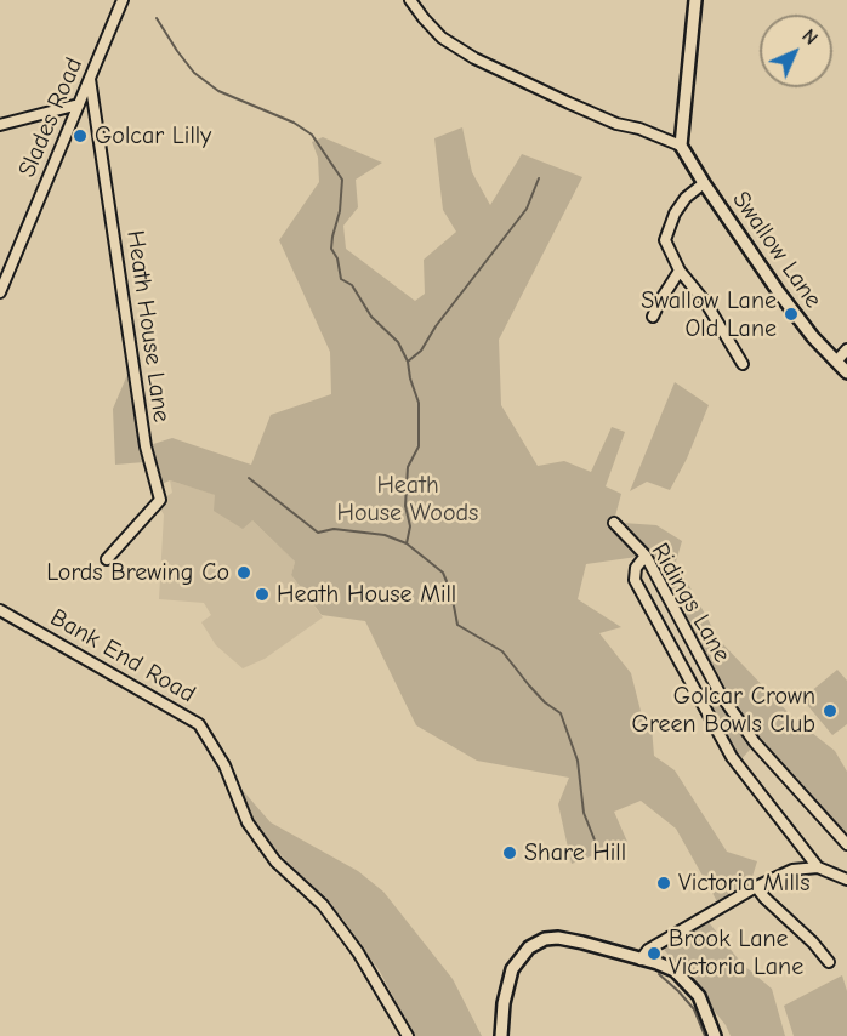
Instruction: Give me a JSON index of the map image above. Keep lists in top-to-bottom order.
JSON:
{
  "streets": {
    "street": [
      "Slades Road",
      "Swallow Lane",
      "Heath House Lane",
      "Ridings Lane",
      "Bank End Road"
    ]
  },
  "crossings": [
    ["Slades Road", "Heath House Lane"]
  ],
  "parks": ["Heath House Woods"],
  "places": [
    "Golcar Lilly",
    "Swallow Lane Old Lane",
    "Lords Brewing Co",
    "Heath House Mill",
    "Golcar Crown Green Bowls Club",
    "Share Hill",
    "Victoria Mills",
    "Brook Lane Victoria Lane"
  ],
  "north": "top right"
}
